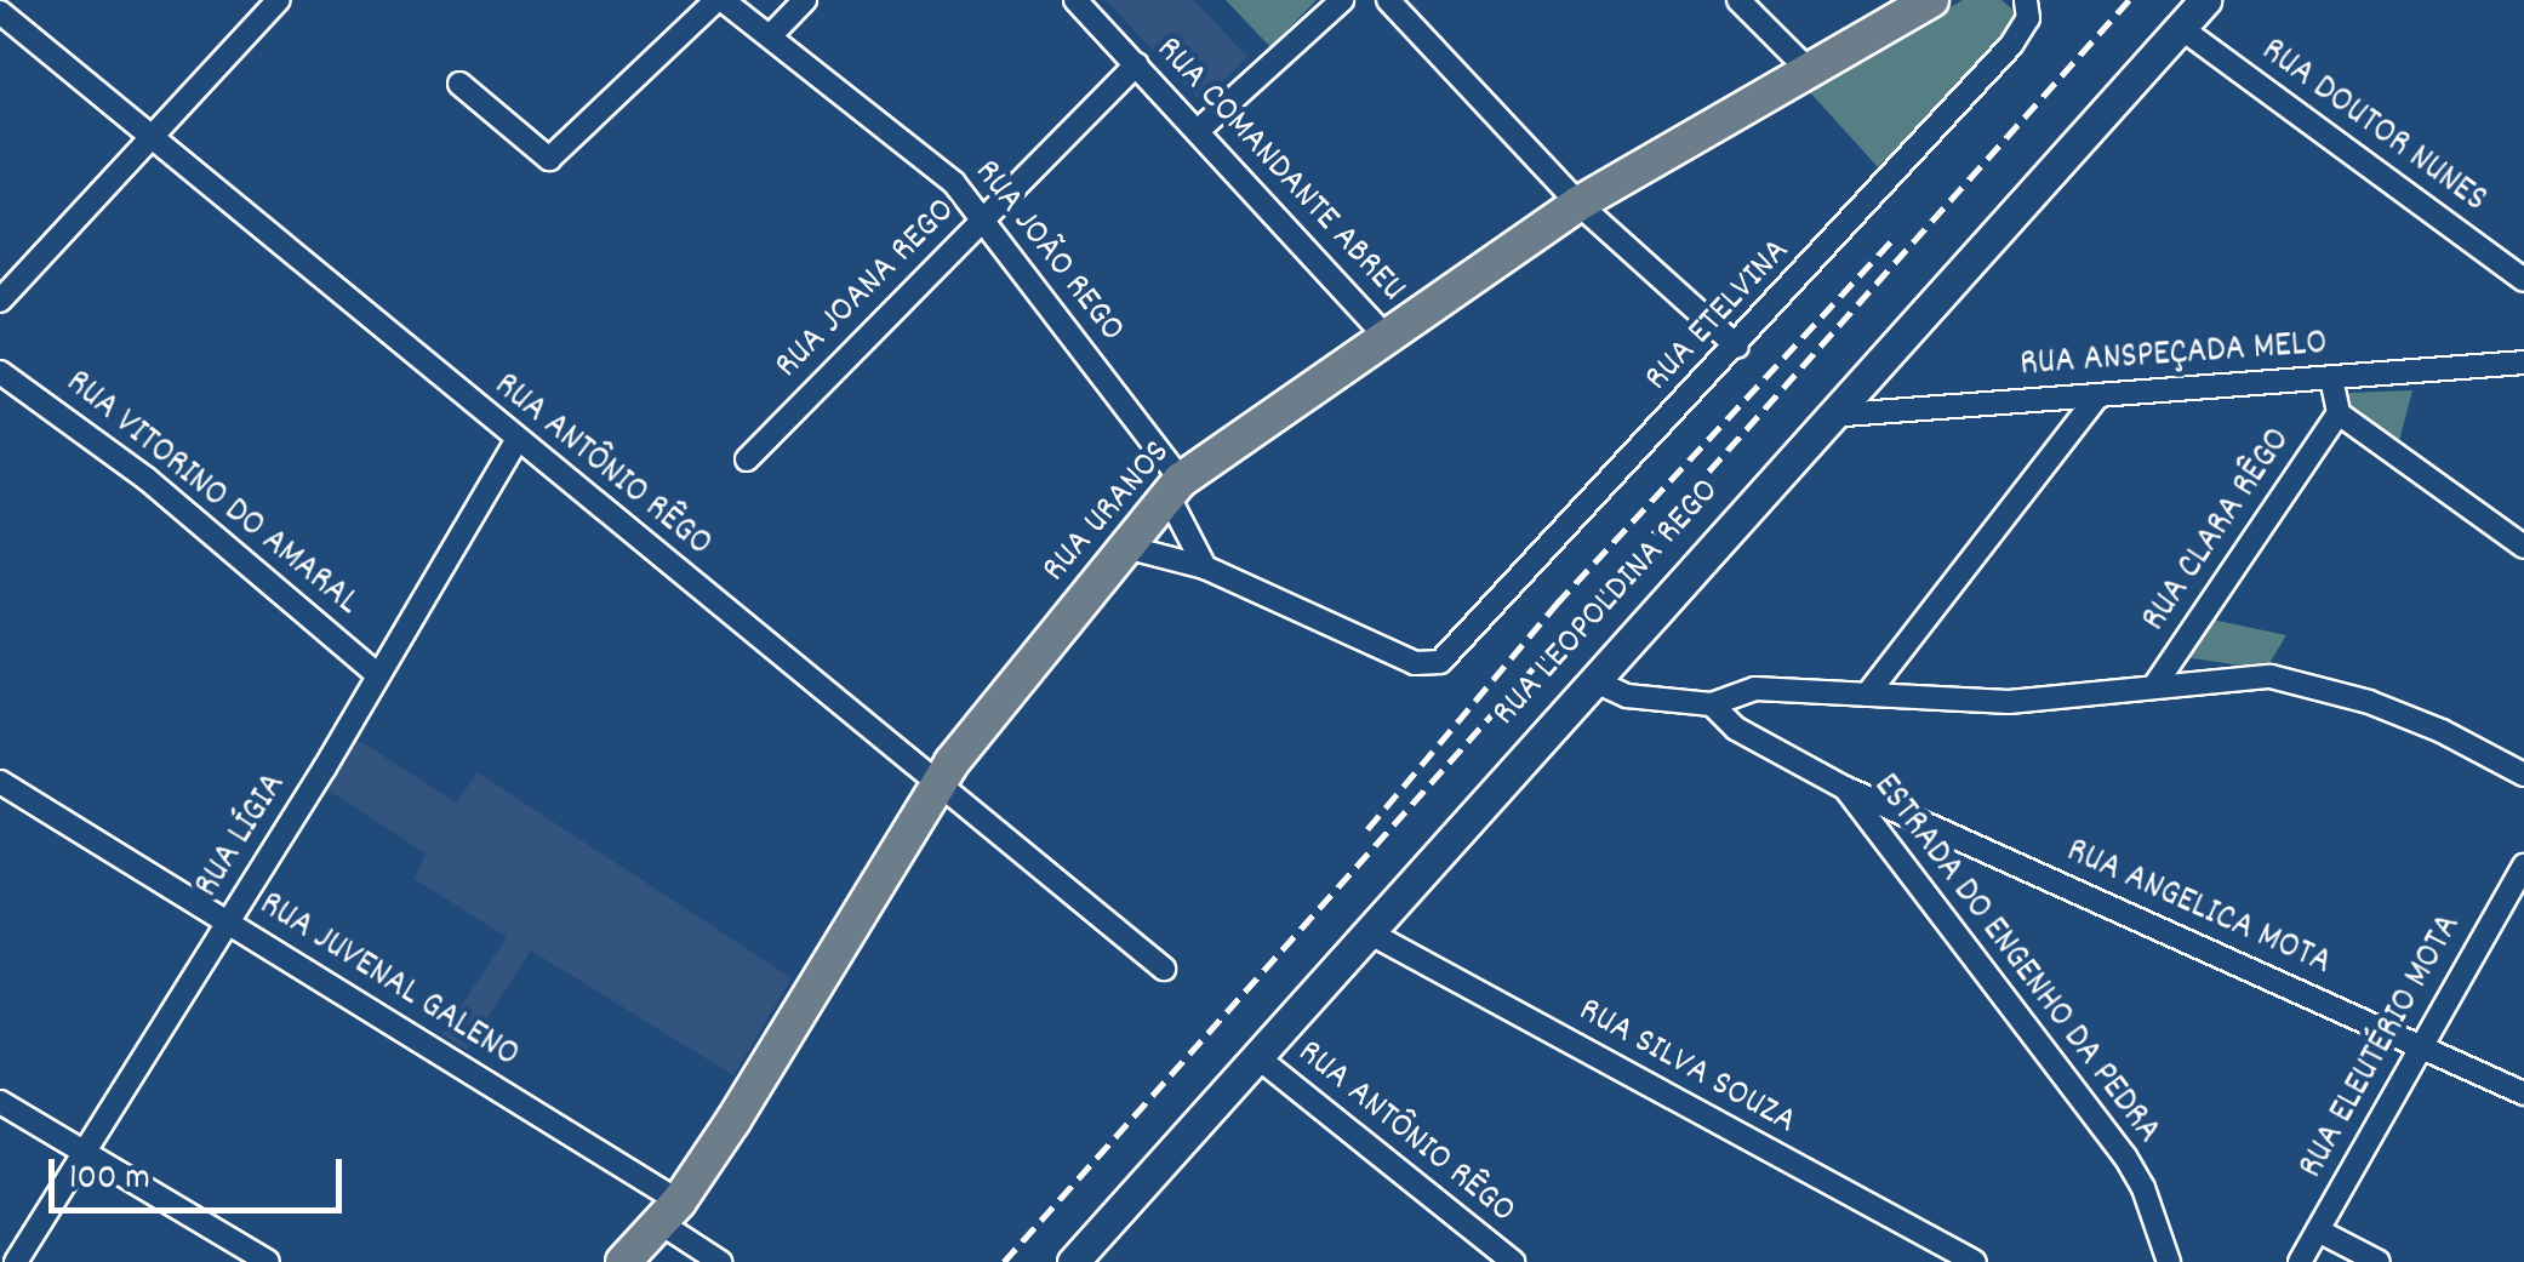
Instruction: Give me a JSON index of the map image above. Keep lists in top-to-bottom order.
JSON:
{
  "streets": {
    "main road": ["RUA URANOS", "RUA LEOPOLDINA REGO"],
    "street": [
      "RUA DOUTOR NUNES",
      "RUA COMANDANTE ABREU",
      "RUA JOÃO REGO",
      "RUA JOANA REGO",
      "RUA ETELVINA",
      "RUA ANSPEÇADA MELO",
      "RUA ANTÔNIO RÊGO",
      "RUA VITORINO DO AMARAL",
      "RUA CLARA RÊGO",
      "RUA LÍGIA",
      "RUA ANGELICA MOTA",
      "ESTRADA DO ENGENHO DA PEDRA",
      "RUA JUVENAL GALENO",
      "RUA ELEUTÉRIO MOTA",
      "RUA SILVA SOUZA"
    ]
  },
  "crossings": [
    ["RUA DOUTOR NUNES", "RUA LEOPOLDINA REGO"],
    ["RUA COMANDANTE ABREU", "RUA JOANA REGO"],
    ["RUA COMANDANTE ABREU", "RUA URANOS"],
    ["RUA JOÃO REGO", "RUA JOANA REGO"],
    ["RUA JOÃO REGO", "RUA ETELVINA"],
    ["RUA JOÃO REGO", "RUA URANOS"],
    ["RUA ANSPEÇADA MELO", "RUA LEOPOLDINA REGO"],
    ["RUA ANTÔNIO RÊGO", "RUA URANOS"],
    ["RUA ANTÔNIO RÊGO", "RUA LEOPOLDINA REGO"],
    ["RUA ANTÔNIO RÊGO", "RUA LÍGIA"],
    ["RUA VITORINO DO AMARAL", "RUA LÍGIA"],
    ["RUA URANOS", "RUA JUVENAL GALENO"],
    ["RUA LEOPOLDINA REGO", "RUA SILVA SOUZA"],
    ["RUA LÍGIA", "RUA JUVENAL GALENO"],
    ["RUA ANGELICA MOTA", "ESTRADA DO ENGENHO DA PEDRA"],
    ["RUA ANGELICA MOTA", "RUA ELEUTÉRIO MOTA"]
  ],
  "scale_bar": "100 m"
}
